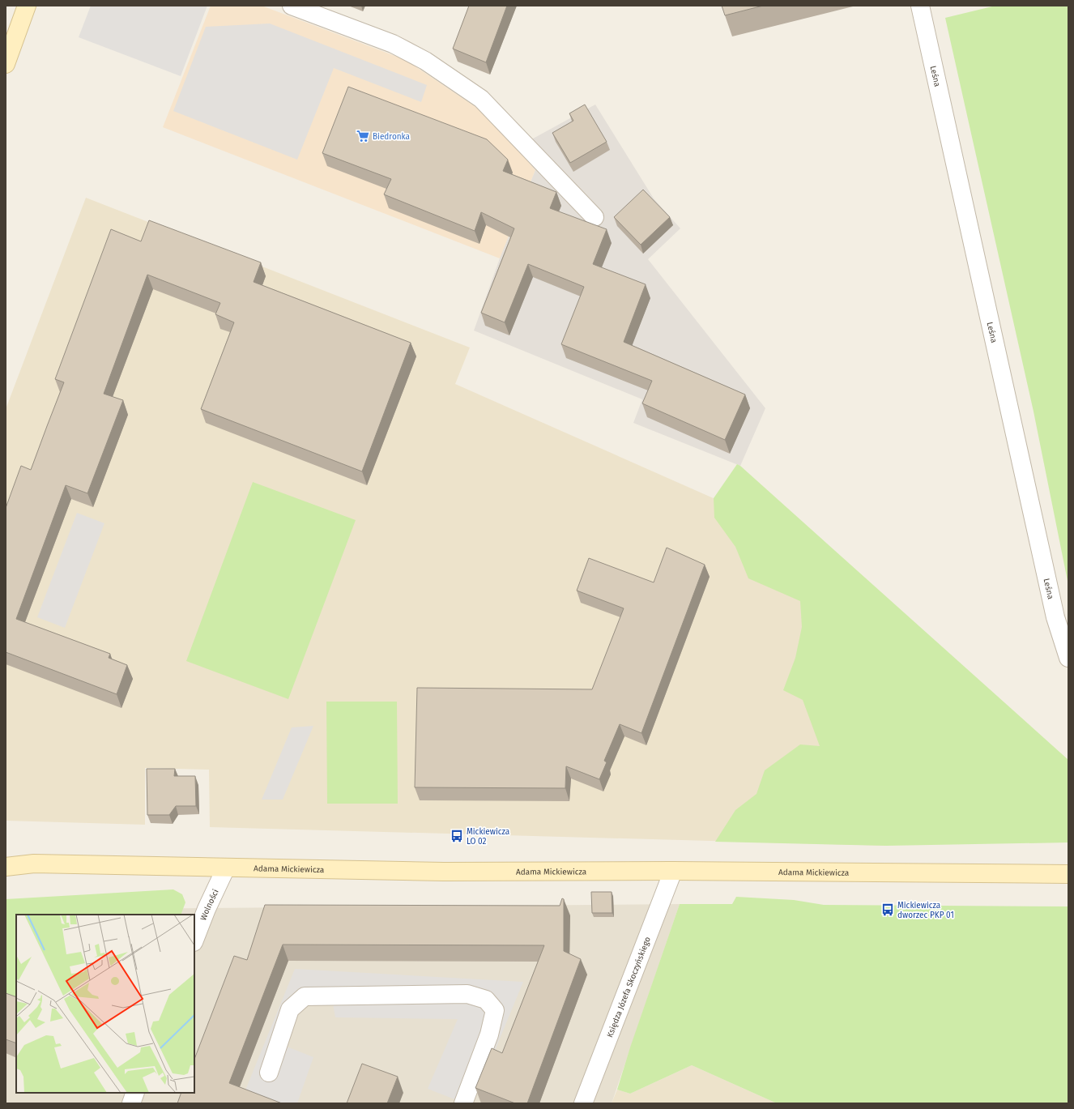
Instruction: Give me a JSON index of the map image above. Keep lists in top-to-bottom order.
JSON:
{
  "streets": {
    "street": [
      "Leśna",
      "Adama Mickiewicza",
      "Wolności",
      "Księdza Józefa Skoczyńskiego"
    ]
  },
  "crossings": [
    ["Adama Mickiewicza", "Wolności"],
    ["Adama Mickiewicza", "Księdza Józefa Skoczyńskiego"]
  ],
  "places": {
    "supermarket": ["Biedronka"],
    "bus stop": ["Mickiewicza LO 02", "Mickiewicza dworzec PKP 01"]
  }
}
